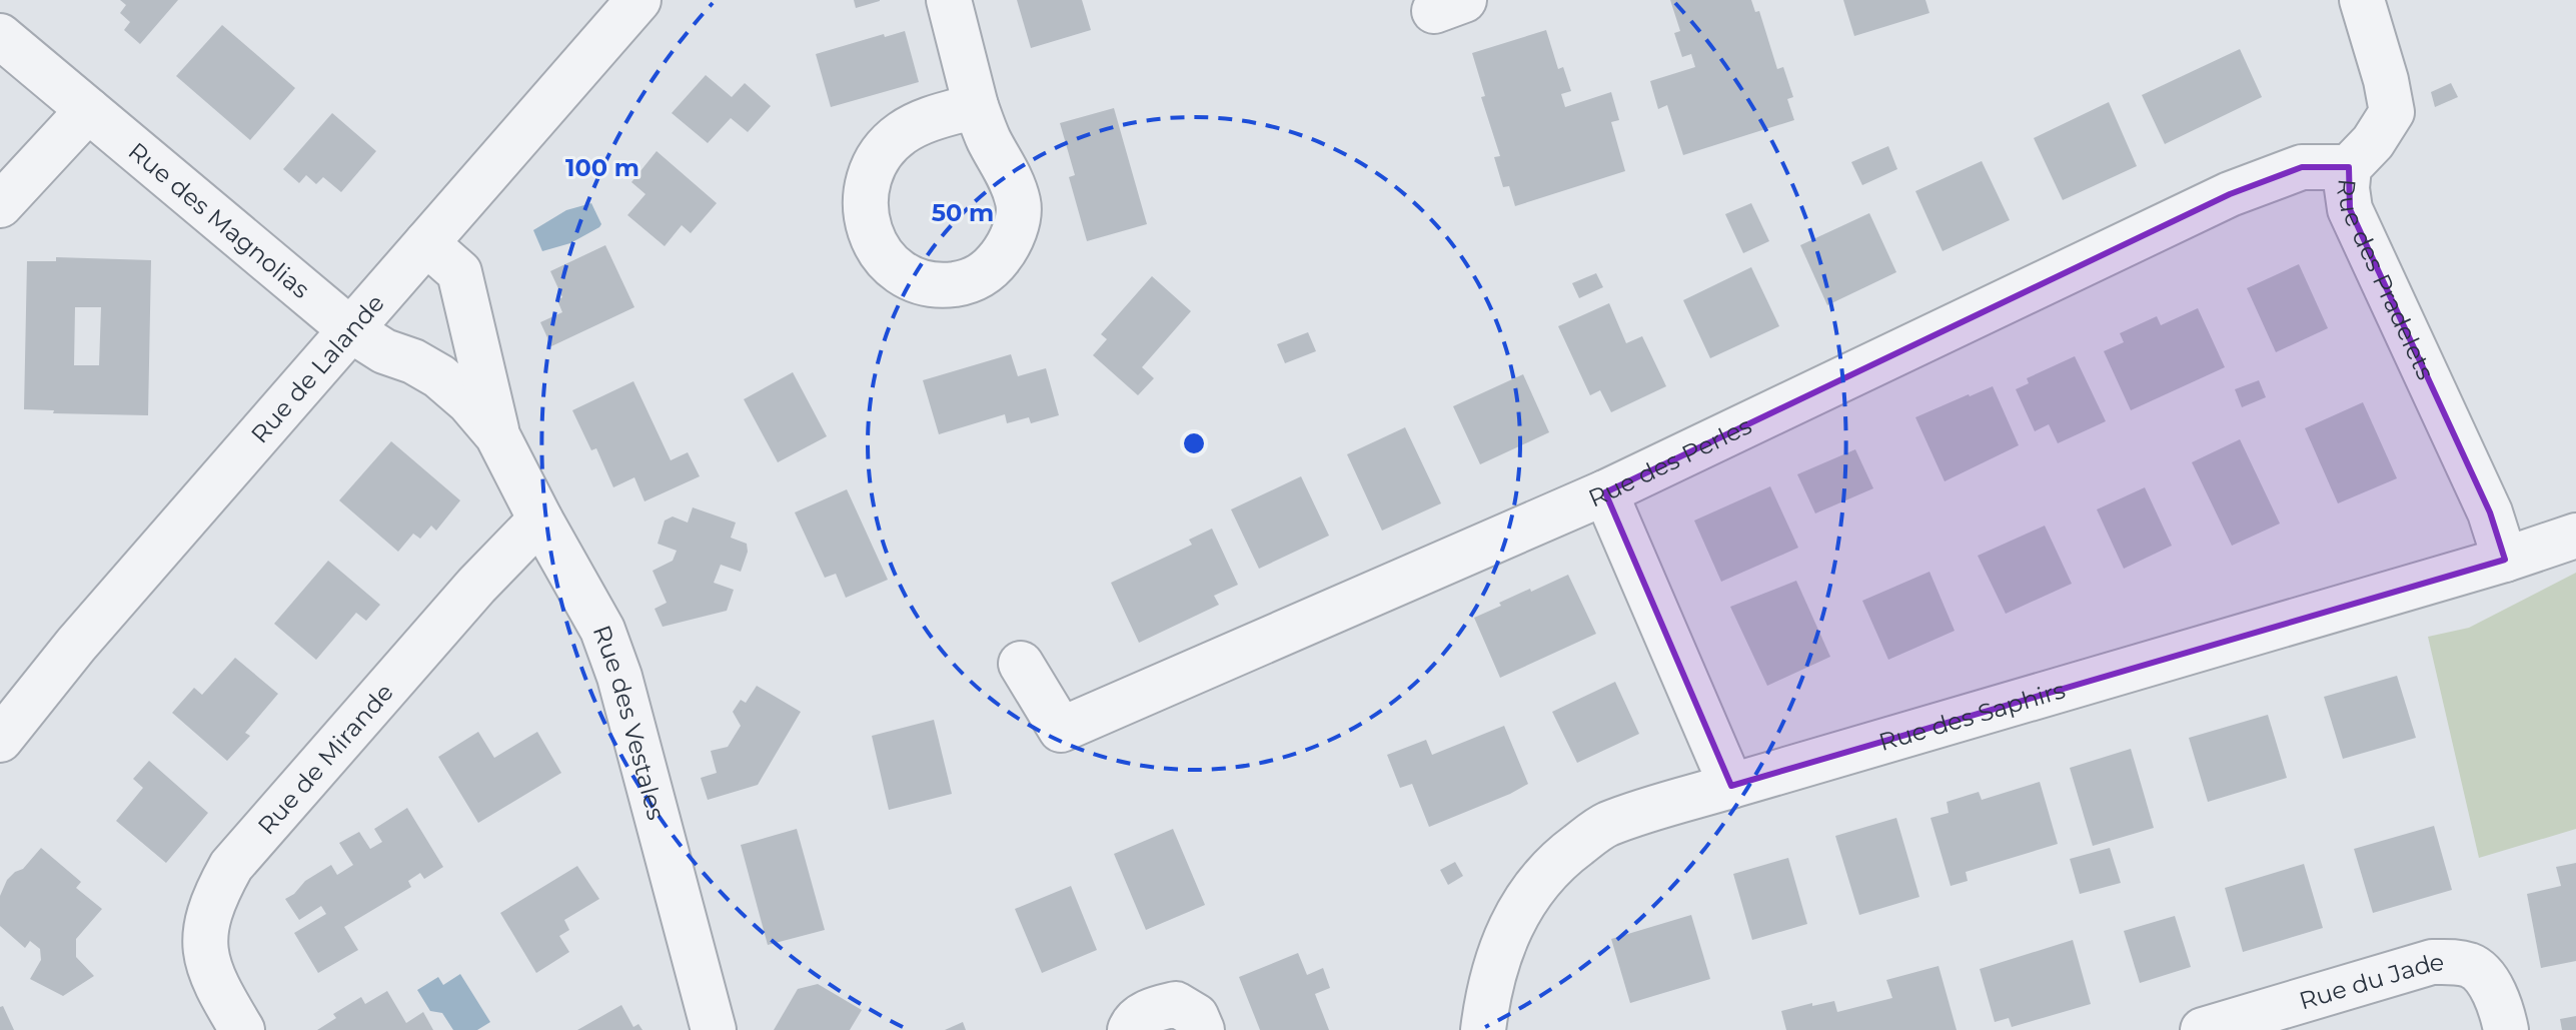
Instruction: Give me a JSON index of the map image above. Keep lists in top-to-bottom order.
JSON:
{
  "streets": {
    "street": [
      "Rue des Magnolias",
      "Rue des Pradelets",
      "Rue de Lalande",
      "Rue des Perles",
      "Rue des Saphirs",
      "Rue des Vestales",
      "Rue de Mirande",
      "Rue du Jade"
    ]
  },
  "crossings": [
    ["Rue des Magnolias", "Rue de Lalande"],
    ["Rue des Magnolias", "Rue des Vestales"],
    ["Rue des Pradelets", "Rue des Perles"],
    ["Rue des Pradelets", "Rue des Saphirs"],
    ["Rue de Lalande", "Rue des Vestales"],
    ["Rue des Vestales", "Rue de Mirande"]
  ],
  "rings": ["100 m", "50 m"]
}
